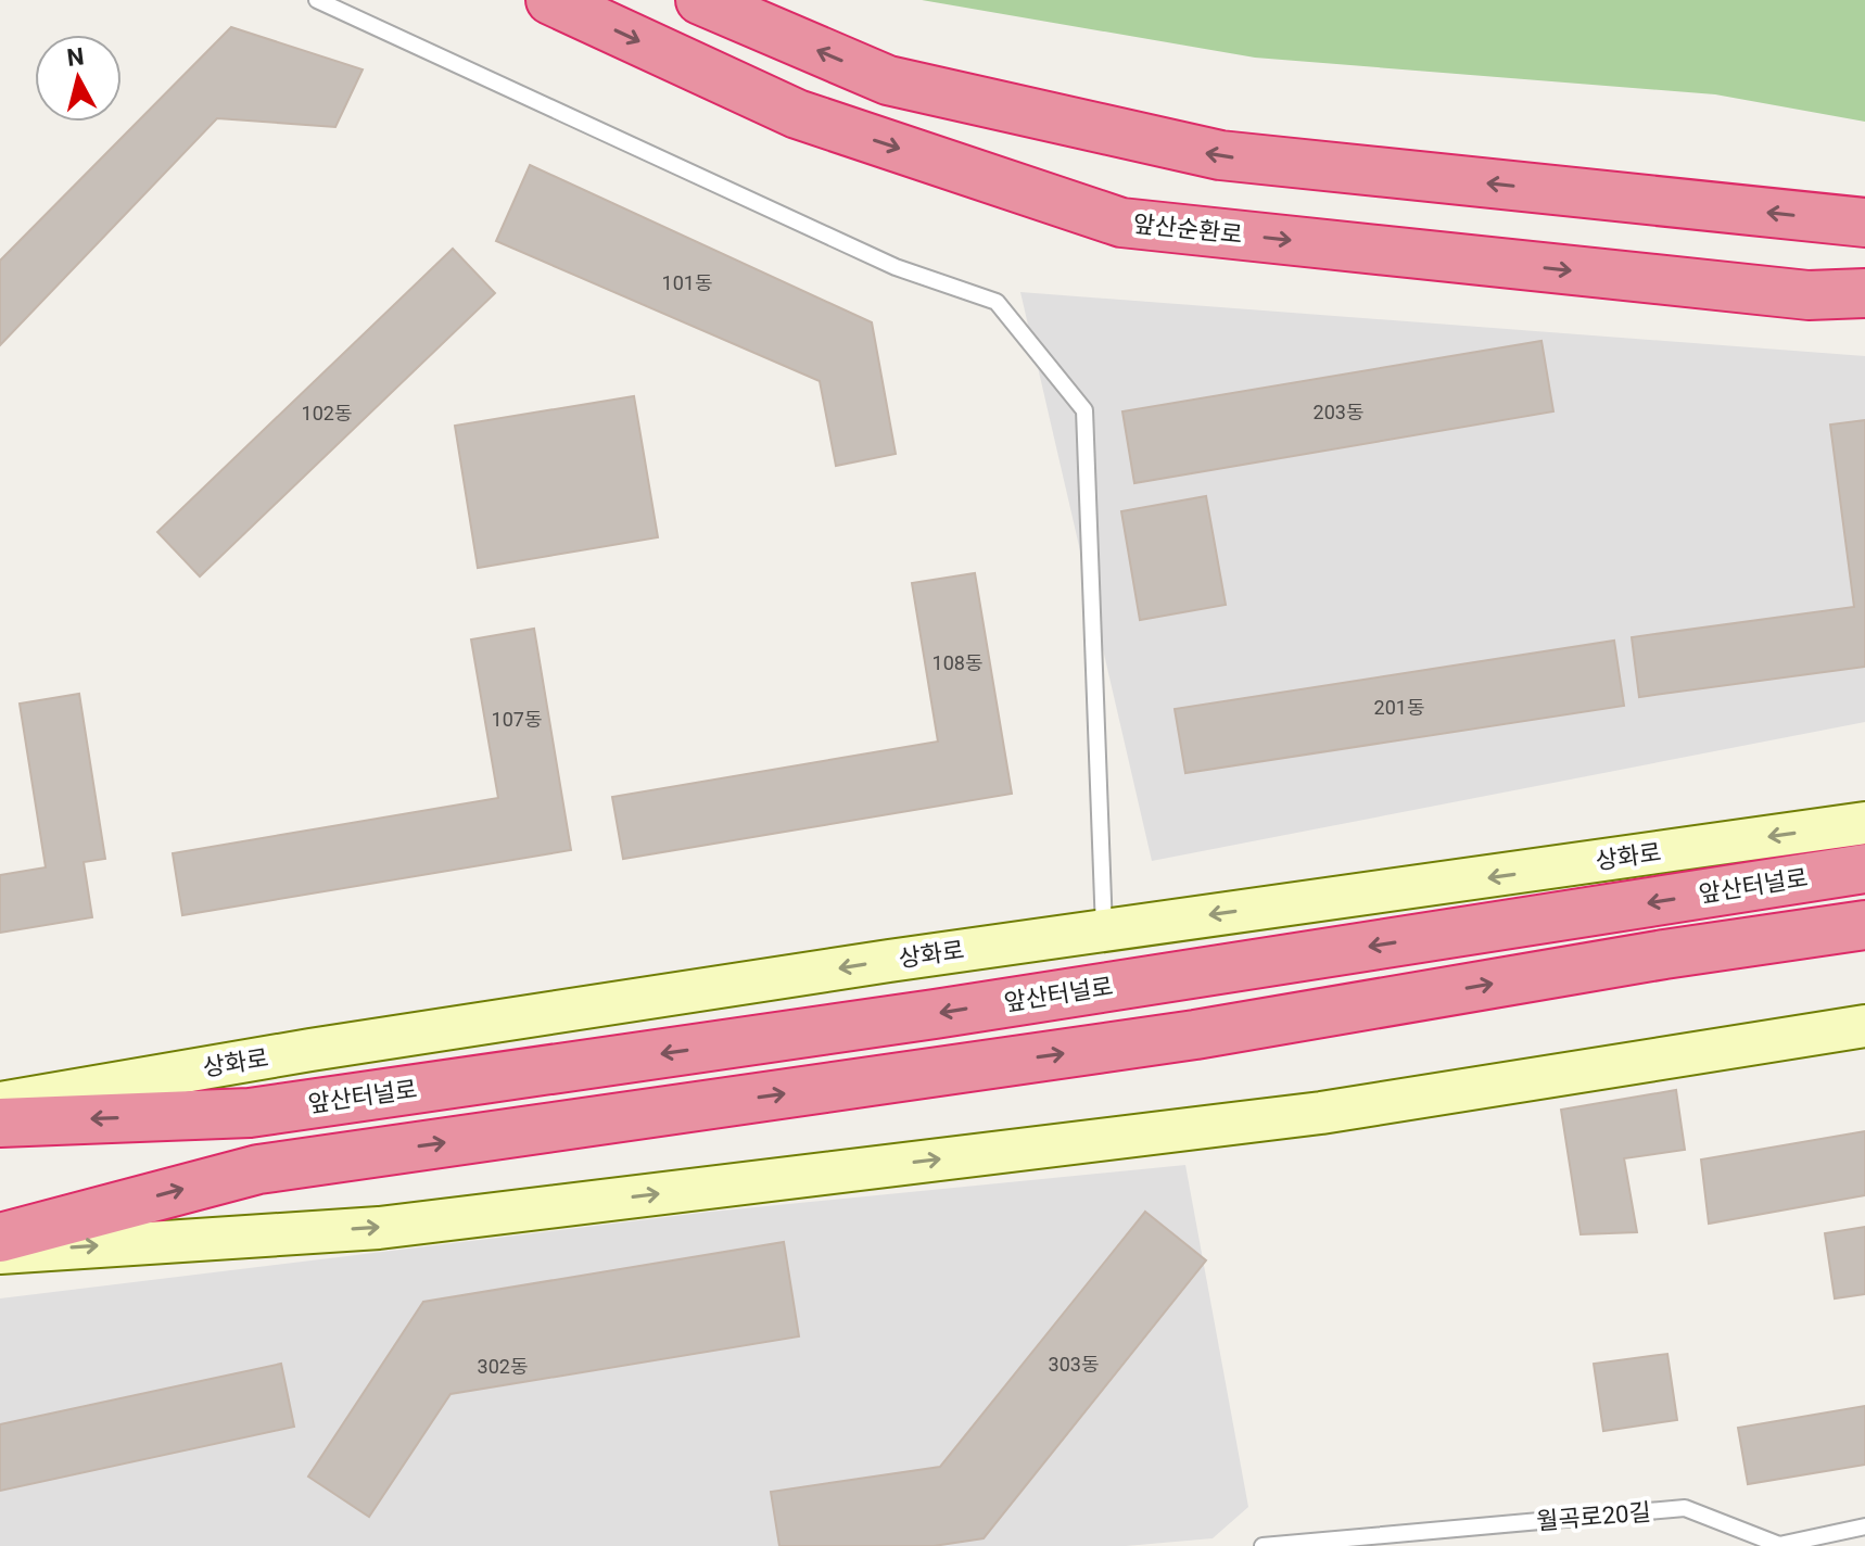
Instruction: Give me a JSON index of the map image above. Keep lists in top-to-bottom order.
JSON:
{
  "streets": {
    "highway": ["앞산순환로", "앞산터널로"],
    "main road": ["상화로"],
    "lane": ["월곡로20길"]
  },
  "house_numbers": [
    "101동",
    "203동",
    "102동",
    "108동",
    "201동",
    "107동",
    "303동",
    "302동"
  ],
  "north": "top"
}
